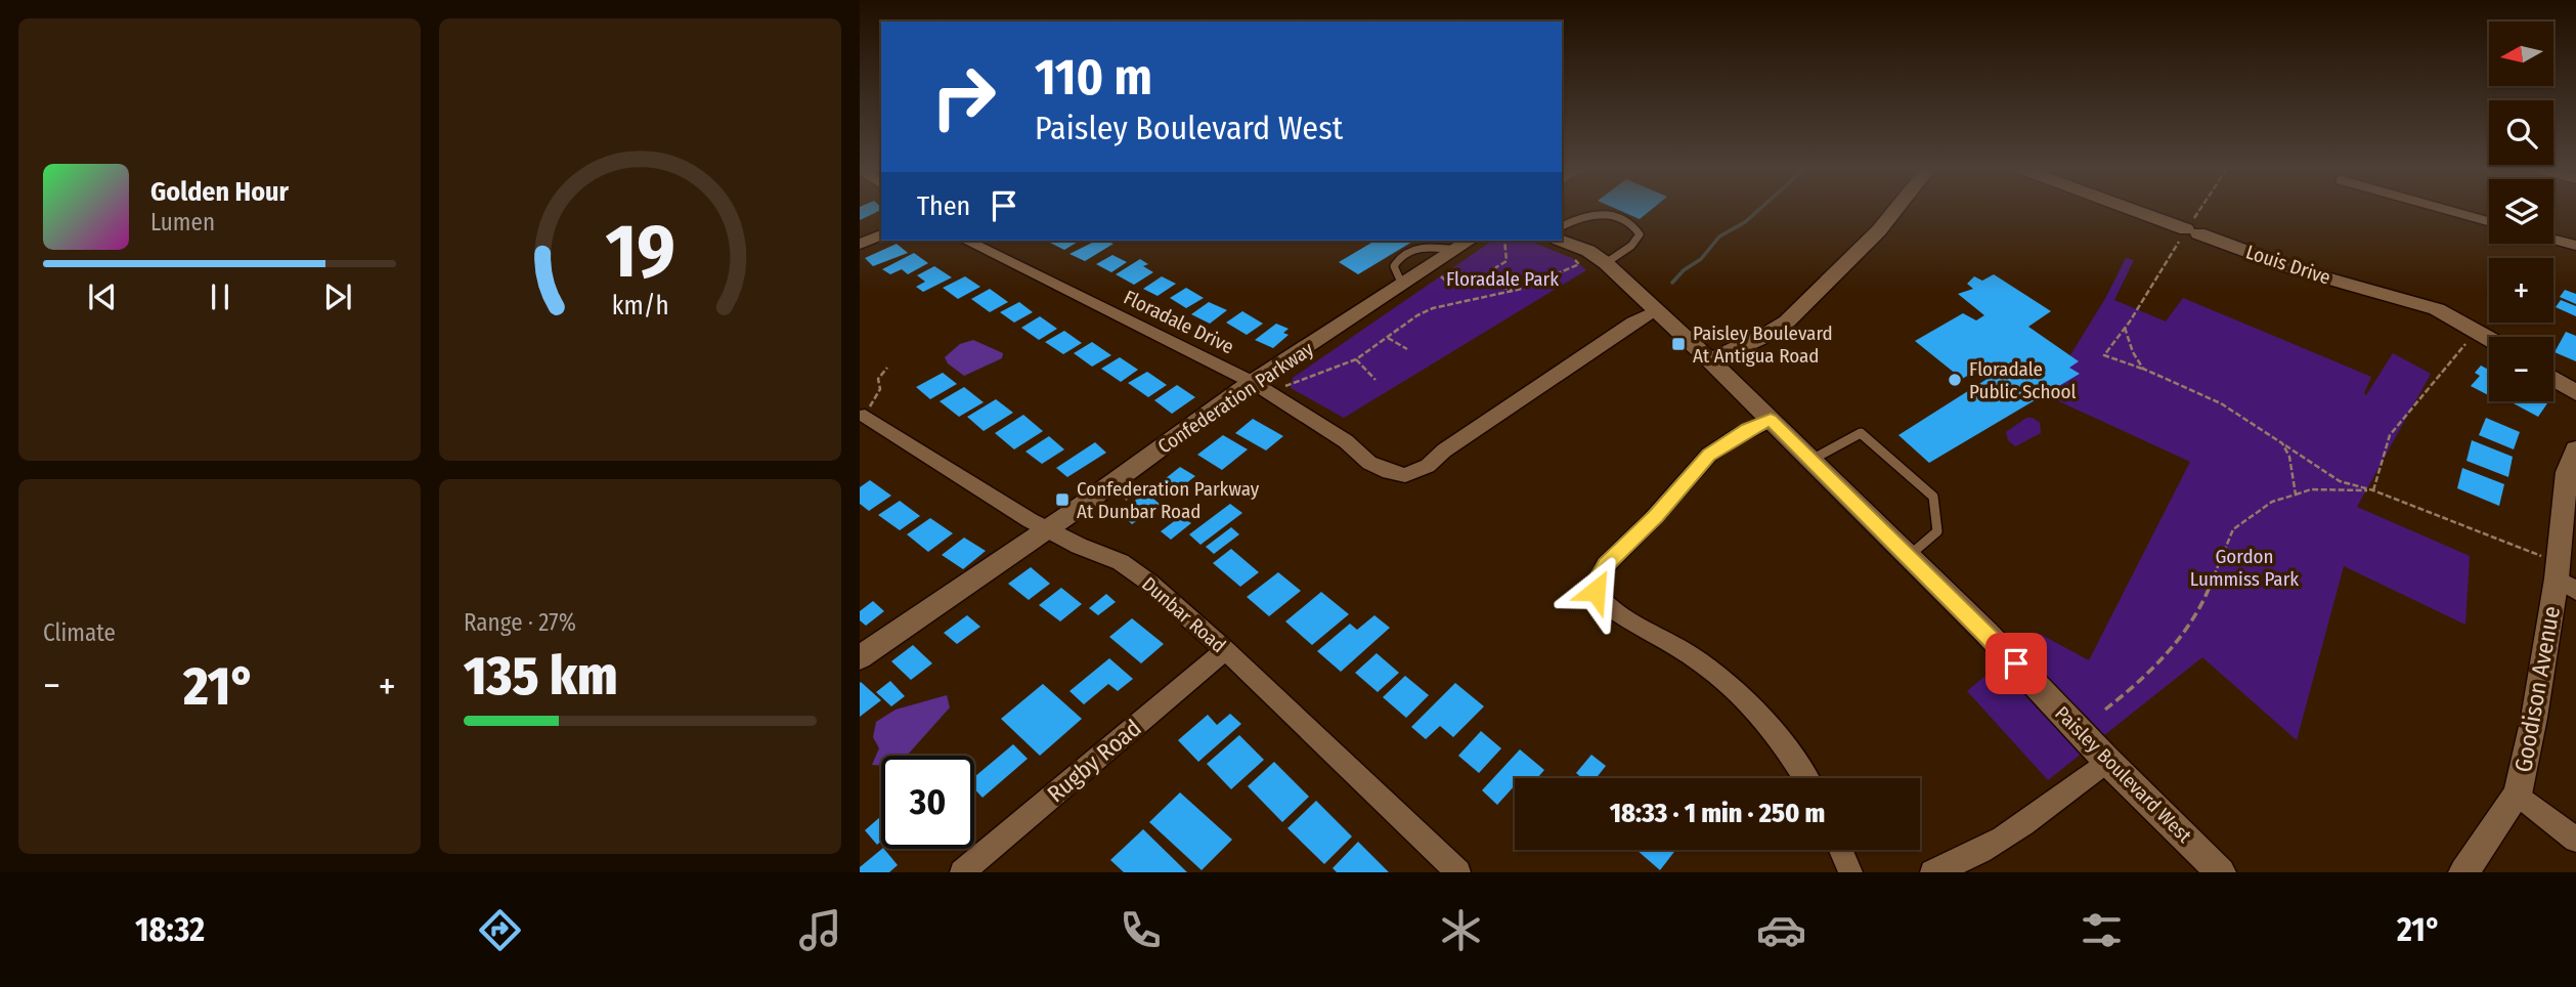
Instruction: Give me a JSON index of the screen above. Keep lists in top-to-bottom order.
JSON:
{
  "streets": {
    "street": [
      "Louis Drive",
      "Floradale Drive",
      "Confederation Parkway",
      "Dunbar Road",
      "Goodison Avenue",
      "Rugby Road",
      "Paisley Boulevard West"
    ]
  },
  "crossings": [
    ["Floradale Drive", "Confederation Parkway"],
    ["Floradale Drive", "Paisley Boulevard West"],
    ["Confederation Parkway", "Dunbar Road"],
    ["Dunbar Road", "Rugby Road"]
  ],
  "parks": ["Floradale Park", "Gordon Lummiss Park"],
  "places": {
    "transit": ["Paisley Boulevard At Antigua Road", "Confederation Parkway At Dunbar Road"],
    "other": ["Floradale Public School"]
  },
  "north": "left",
  "page": {
    "map_buttons": ["+", "−"],
    "turn": ["110 m", "Paisley Boulevard West"],
    "song": ["Golden Hour", "Lumen"],
    "then": "Then",
    "tile": [
      "Climate",
      ["Range · 27%", "135 km"]
    ],
    "heat": ["−", "21°", "+"],
    "limit": "30",
    "trip": "18:33 · 1 min · 250 m",
    "tabs": ["18:32", "21°"],
    "gauge": ["19", "km/h"]
  }
}
